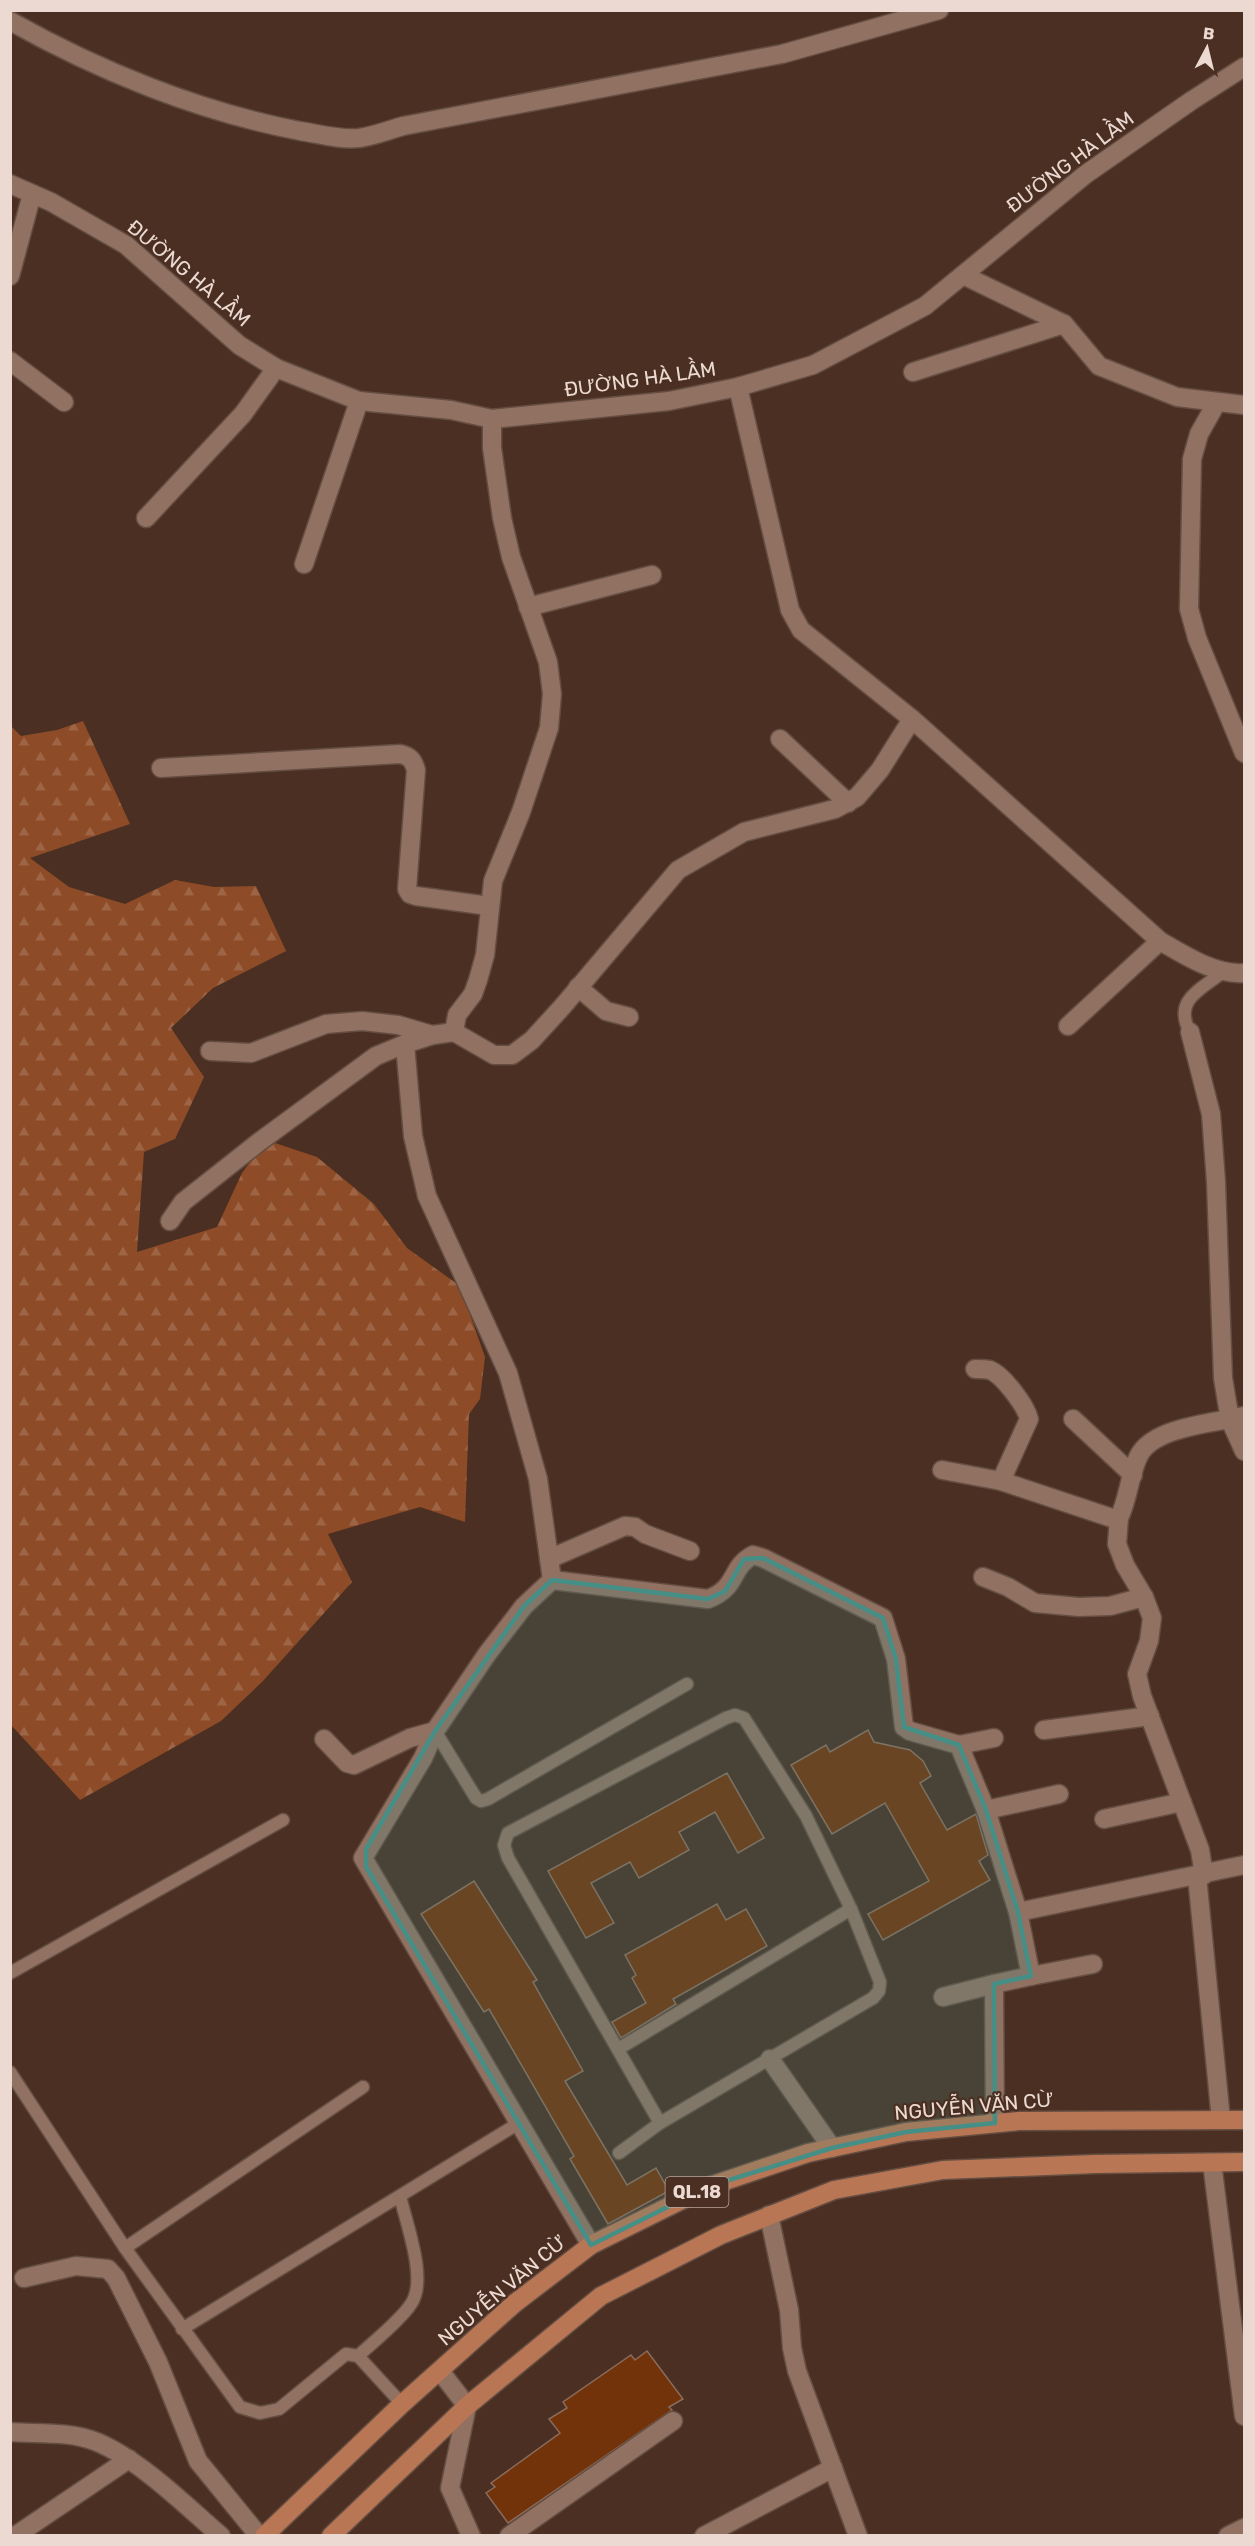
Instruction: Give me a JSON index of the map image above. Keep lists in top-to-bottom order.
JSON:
{
  "streets": {
    "main road": ["NGUYỄN VĂN CỪ", "QL.18"],
    "street": ["ĐƯỜNG HÀ LẦM"]
  },
  "north": "top"
}
